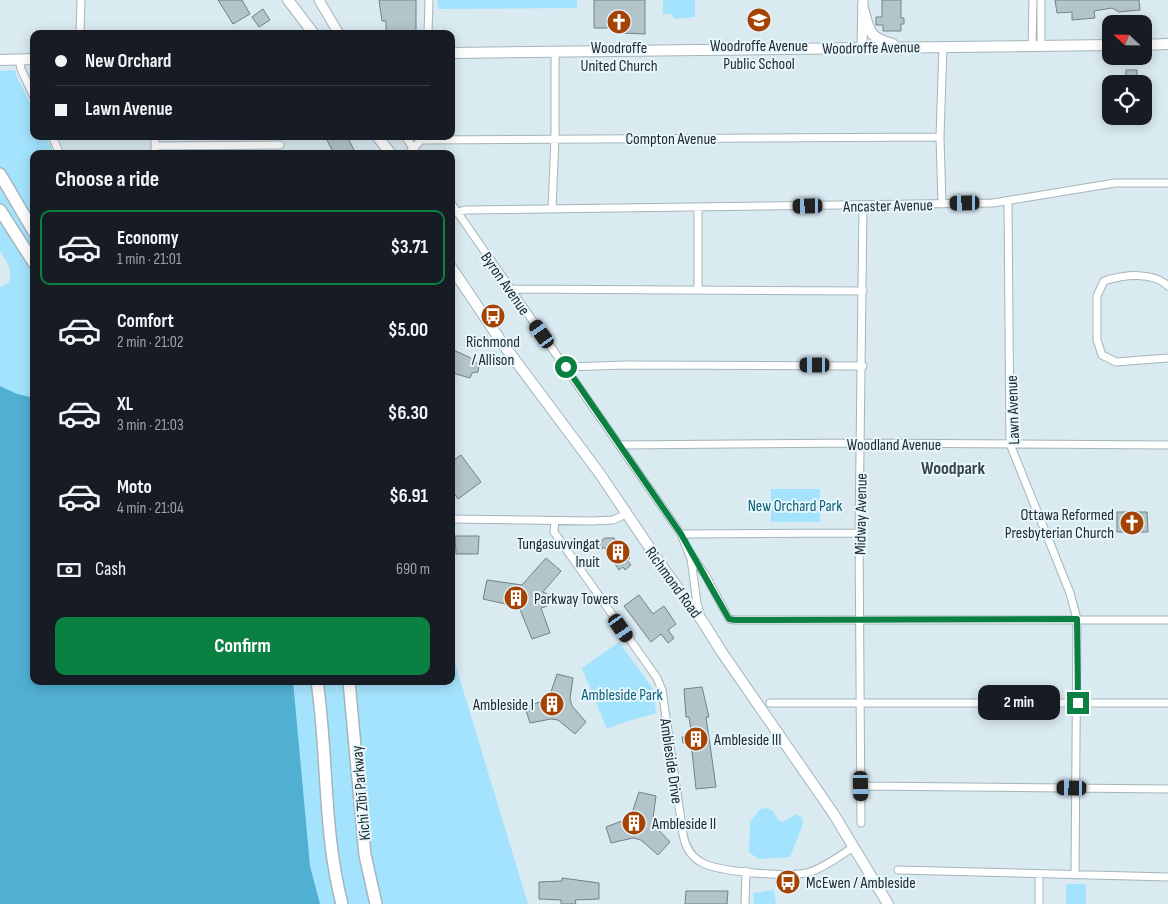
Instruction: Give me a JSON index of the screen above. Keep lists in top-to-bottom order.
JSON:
{
  "streets": {
    "highway": ["Kichi Zībī Parkway"],
    "main road": ["Woodroffe Avenue", "Richmond Road"],
    "street": [
      "Compton Avenue",
      "Ancaster Avenue",
      "Byron Avenue",
      "Lawn Avenue",
      "Woodland Avenue",
      "Midway Avenue",
      "Ambleside Drive"
    ]
  },
  "crossings": [
    ["Ancaster Avenue", "Byron Avenue"],
    ["Ancaster Avenue", "Lawn Avenue"],
    ["Ancaster Avenue", "Midway Avenue"],
    ["Byron Avenue", "Woodland Avenue"],
    ["Byron Avenue", "Richmond Road"],
    ["Lawn Avenue", "Woodland Avenue"],
    ["Woodland Avenue", "Midway Avenue"],
    ["Richmond Road", "Ambleside Drive"]
  ],
  "districts": ["Woodpark"],
  "parks": ["New Orchard Park", "Ambleside Park"],
  "places": {
    "school or university": ["Woodroffe Avenue Public School"],
    "church": ["Woodroffe United Church", "Ottawa Reformed Presbyterian Church"],
    "bus stop": ["Richmond / Allison", "McEwen / Ambleside"],
    "building": [
      "Tungasuvvingat Inuit",
      "Parkway Towers",
      "Ambleside I",
      "Ambleside III",
      "Ambleside II"
    ]
  },
  "north": "left",
  "page": {
    "banner": ["New Orchard", "Lawn Avenue"],
    "heading": "Choose a ride",
    "list": [
      {
        "name": "Economy",
        "note": "1 min · 21:01",
        "value": "$3.71"
      },
      {
        "name": "Comfort",
        "note": "2 min · 21:02",
        "value": "$5.00"
      },
      {
        "name": "XL",
        "note": "3 min · 21:03",
        "value": "$6.30"
      },
      {
        "name": "Moto",
        "note": "4 min · 21:04",
        "value": "$6.91"
      }
    ],
    "pay": ["Cash", "690 m"],
    "buttons": "Confirm",
    "bubble": "2 min"
  }
}
